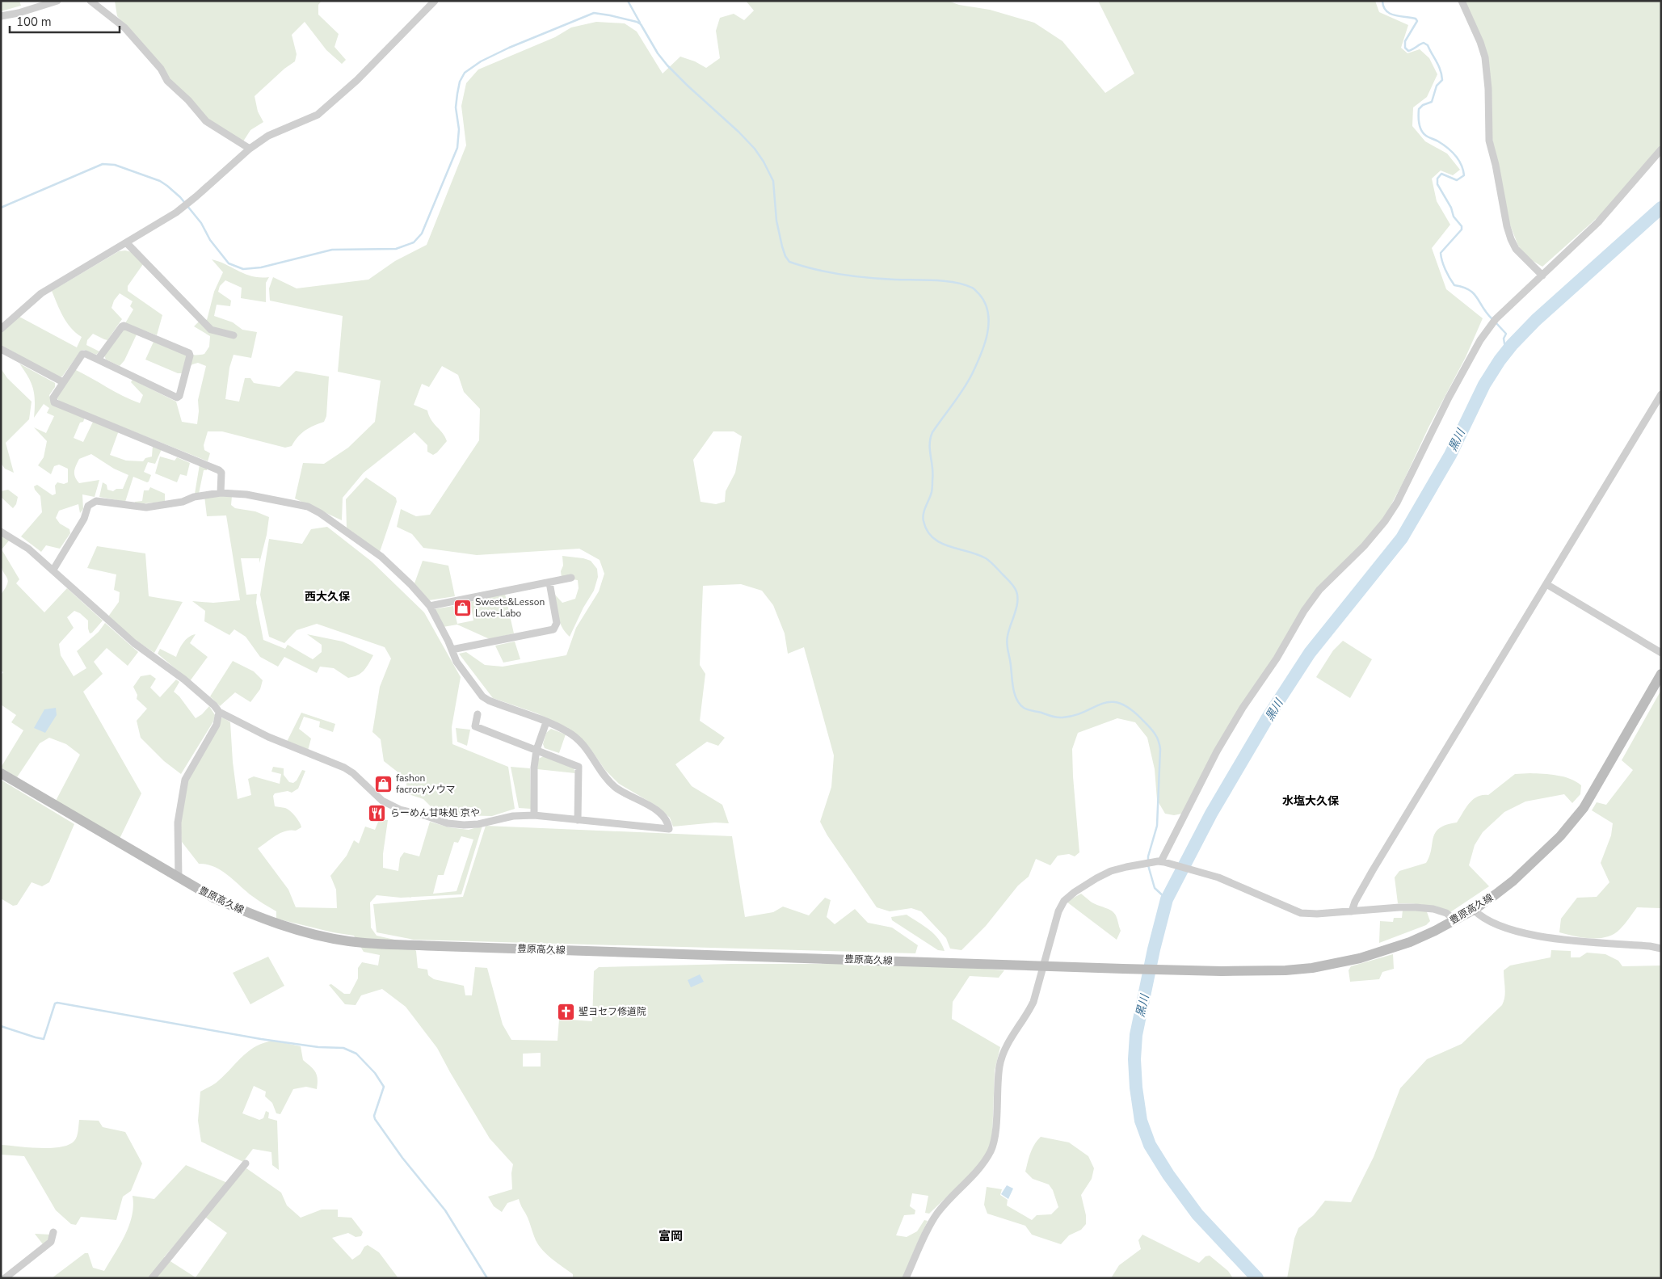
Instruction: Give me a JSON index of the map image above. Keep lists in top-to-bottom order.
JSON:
{
  "streets": {
    "main road": ["豊原高久線"]
  },
  "districts": ["西大久保", "水塩大久保", "富岡"],
  "water": ["黒川"],
  "places": {
    "shop": ["Sweets&Lesson Love-Labo", "fashon facroryソウマ"],
    "restaurant": ["らーめん甘味処 京や"],
    "church": ["聖ヨセフ修道院"]
  },
  "scale_bar": "100 m"
}
